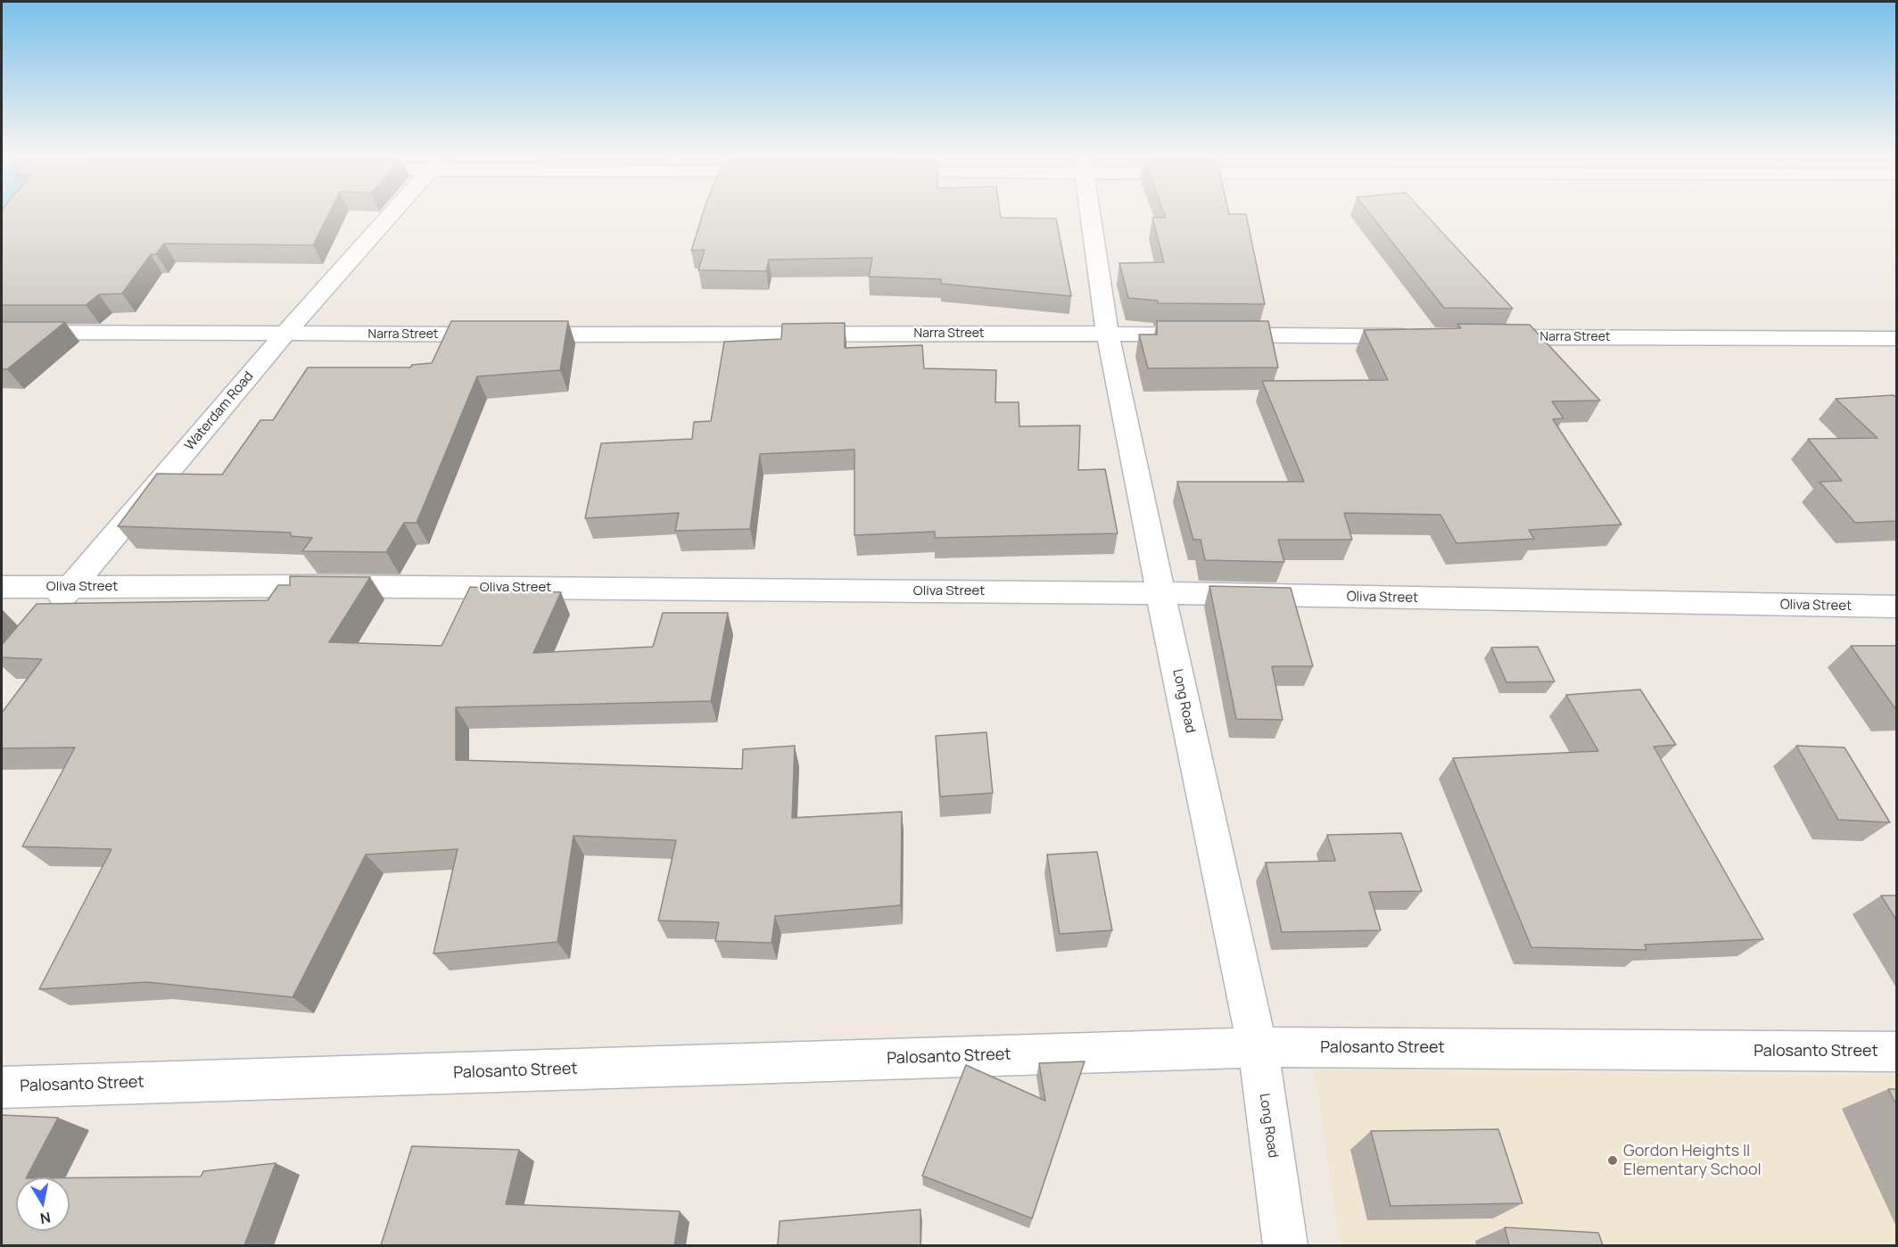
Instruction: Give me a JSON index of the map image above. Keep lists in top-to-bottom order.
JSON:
{
  "streets": {
    "street": [
      "Narra Street",
      "Waterdam Road",
      "Oliva Street",
      "Long Road",
      "Palosanto Street"
    ]
  },
  "crossings": [
    ["Narra Street", "Waterdam Road"],
    ["Narra Street", "Long Road"],
    ["Waterdam Road", "Oliva Street"],
    ["Oliva Street", "Long Road"],
    ["Long Road", "Palosanto Street"]
  ],
  "places": ["Gordon Heights II Elementary School"],
  "north": "bottom"
}
